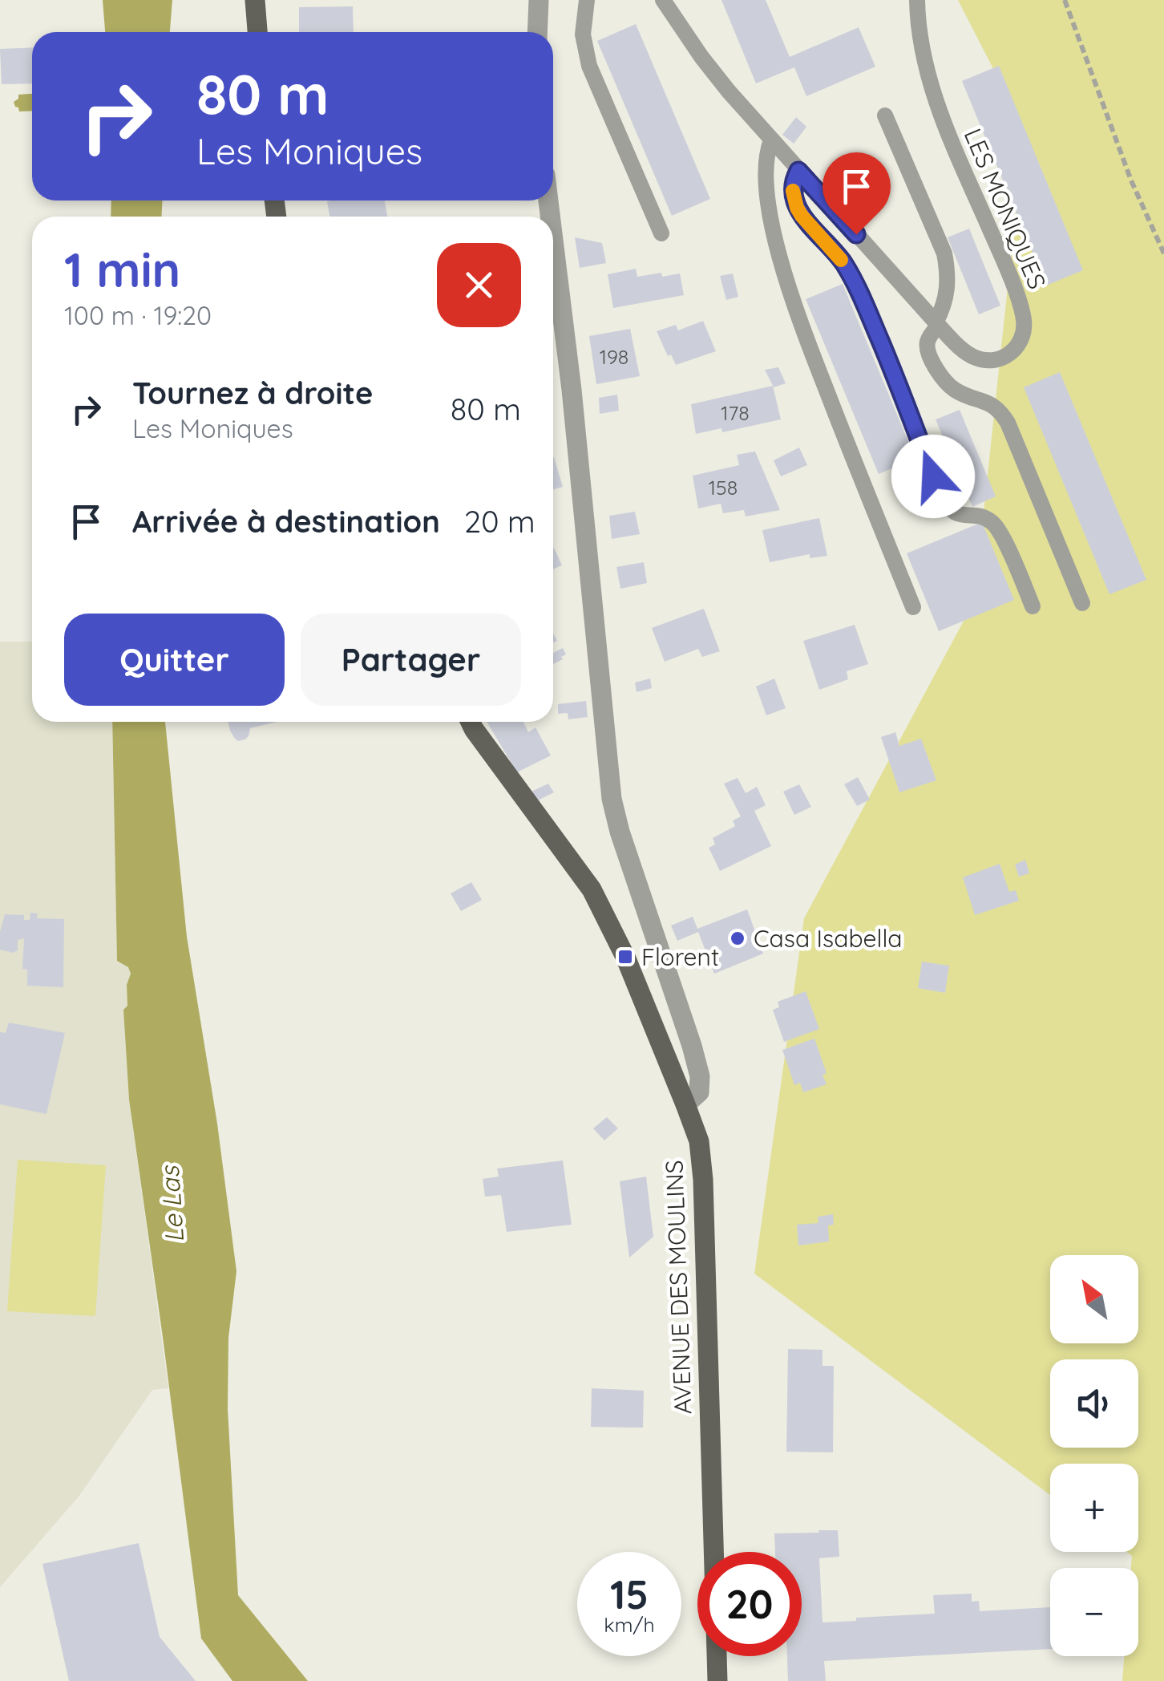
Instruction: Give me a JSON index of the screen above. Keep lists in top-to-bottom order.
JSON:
{
  "streets": {
    "main road": ["AVENUE DES MOULINS"],
    "lane": ["LES MONIQUES"]
  },
  "water": ["Le Las"],
  "places": {
    "other": ["Casa Isabella"],
    "transit": ["Florent"]
  },
  "house_numbers": ["198", "178", "158"],
  "north": "top left",
  "page": {
    "turn": ["80 m", "Les Moniques"],
    "heading": ["1 min", "100 m · 19:20"],
    "list": [
      {
        "name": "Tournez à droite",
        "note": "Les Moniques",
        "value": "80 m"
      },
      {
        "name": "Arrivée à destination",
        "value": "20 m"
      }
    ],
    "buttons": ["Quitter", "Partager"],
    "map_buttons": ["+", "−"],
    "speed": "15 km/h",
    "limit": "20"
  }
}
